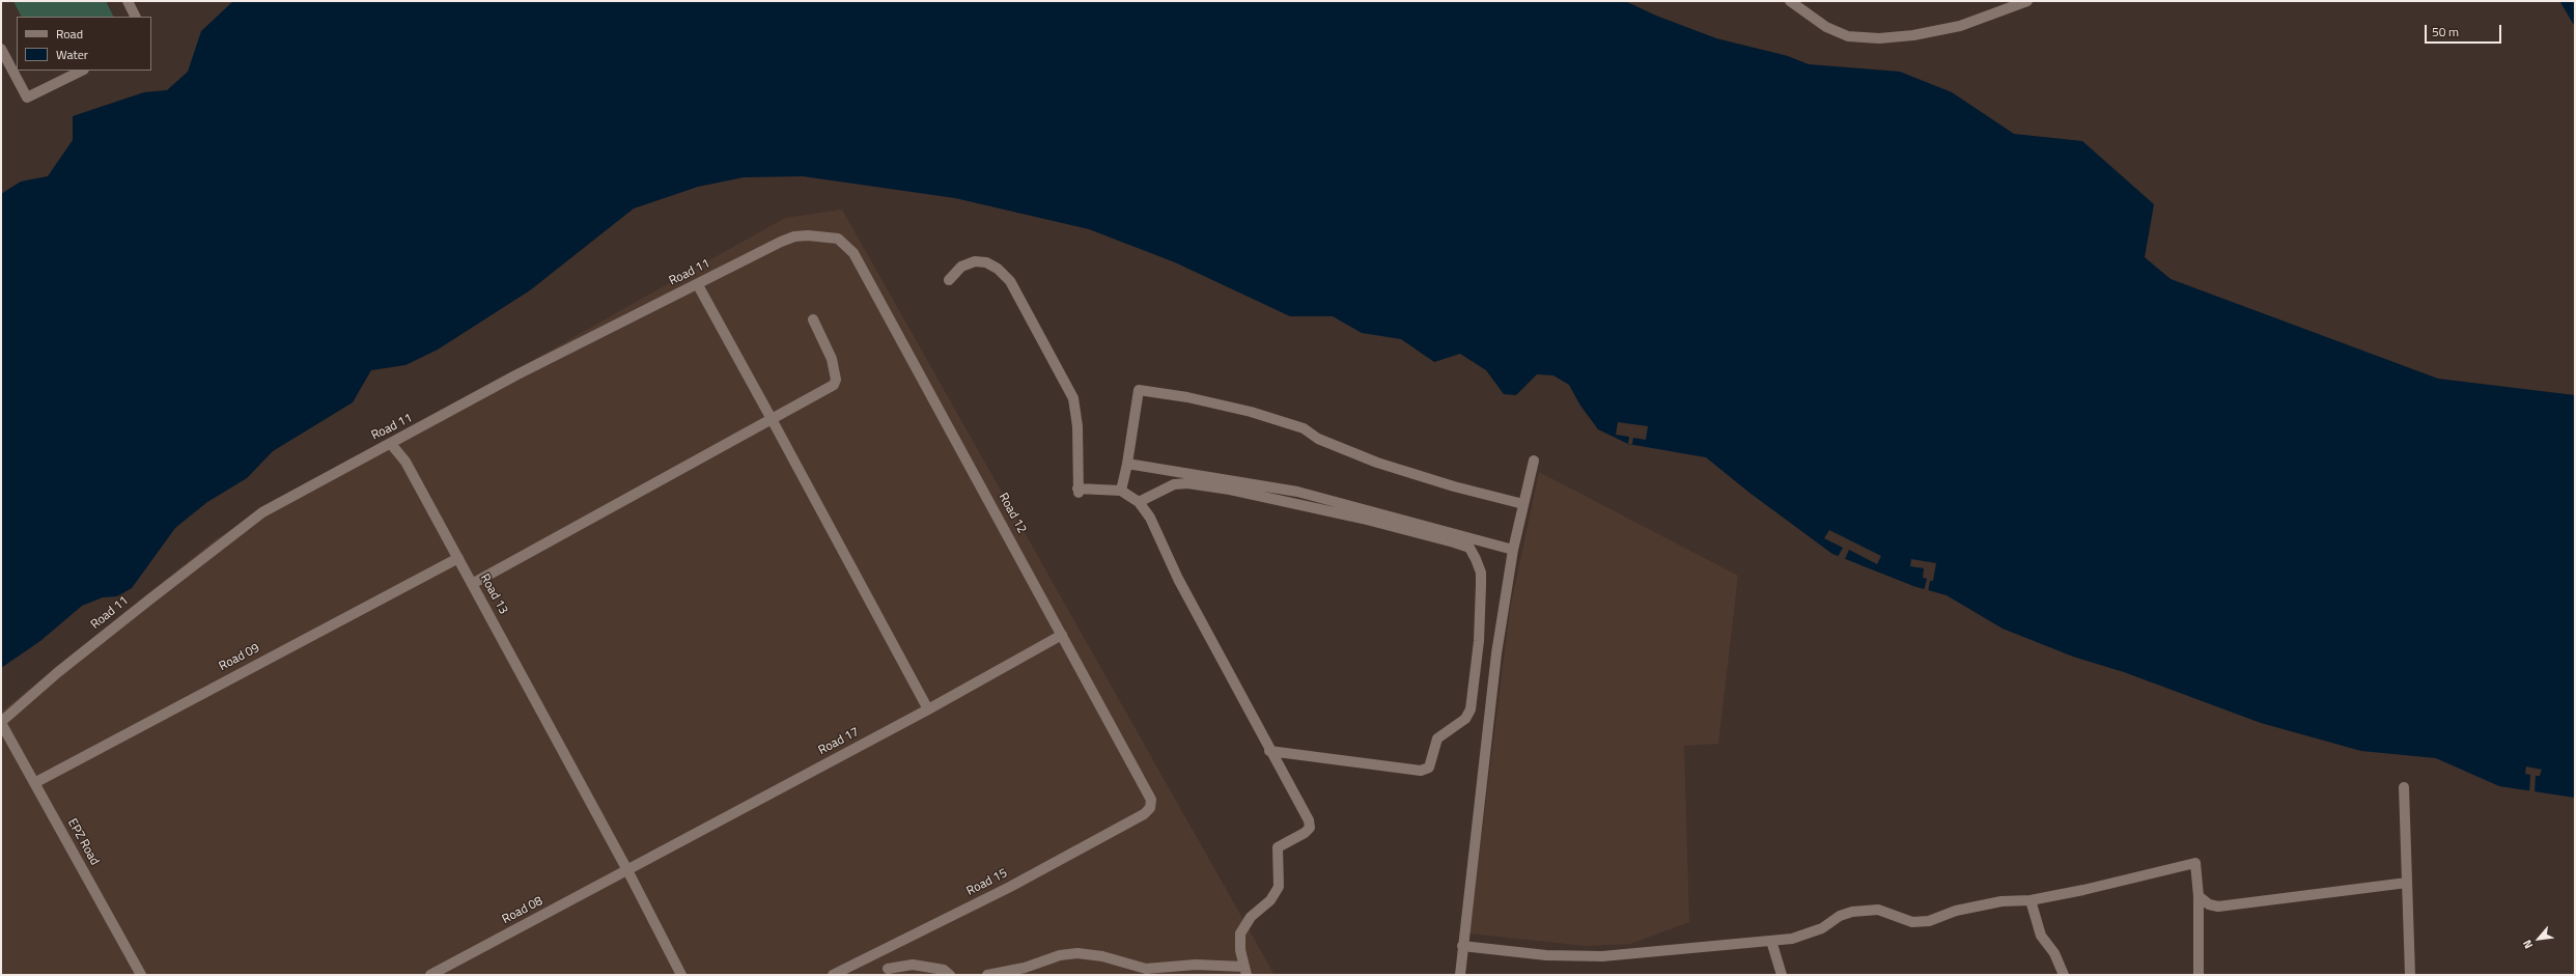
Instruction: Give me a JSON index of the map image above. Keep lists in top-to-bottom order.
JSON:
{
  "streets": {
    "street": [
      "Road 11",
      "Road 12",
      "Road 13",
      "Road 09",
      "Road 17",
      "EPZ Road",
      "Road 15",
      "Road 08"
    ]
  },
  "crossings": [
    ["Road 11", "Road 12"],
    ["Road 11", "Road 13"],
    ["Road 11", "EPZ Road"],
    ["Road 12", "Road 17"],
    ["Road 12", "Road 15"],
    ["Road 13", "Road 09"],
    ["Road 13", "Road 17"],
    ["Road 13", "Road 08"],
    ["Road 09", "EPZ Road"],
    ["Road 17", "Road 08"]
  ],
  "legend": ["Road", "Water"],
  "scale_bar": "50 m",
  "north": "bottom left"
}
